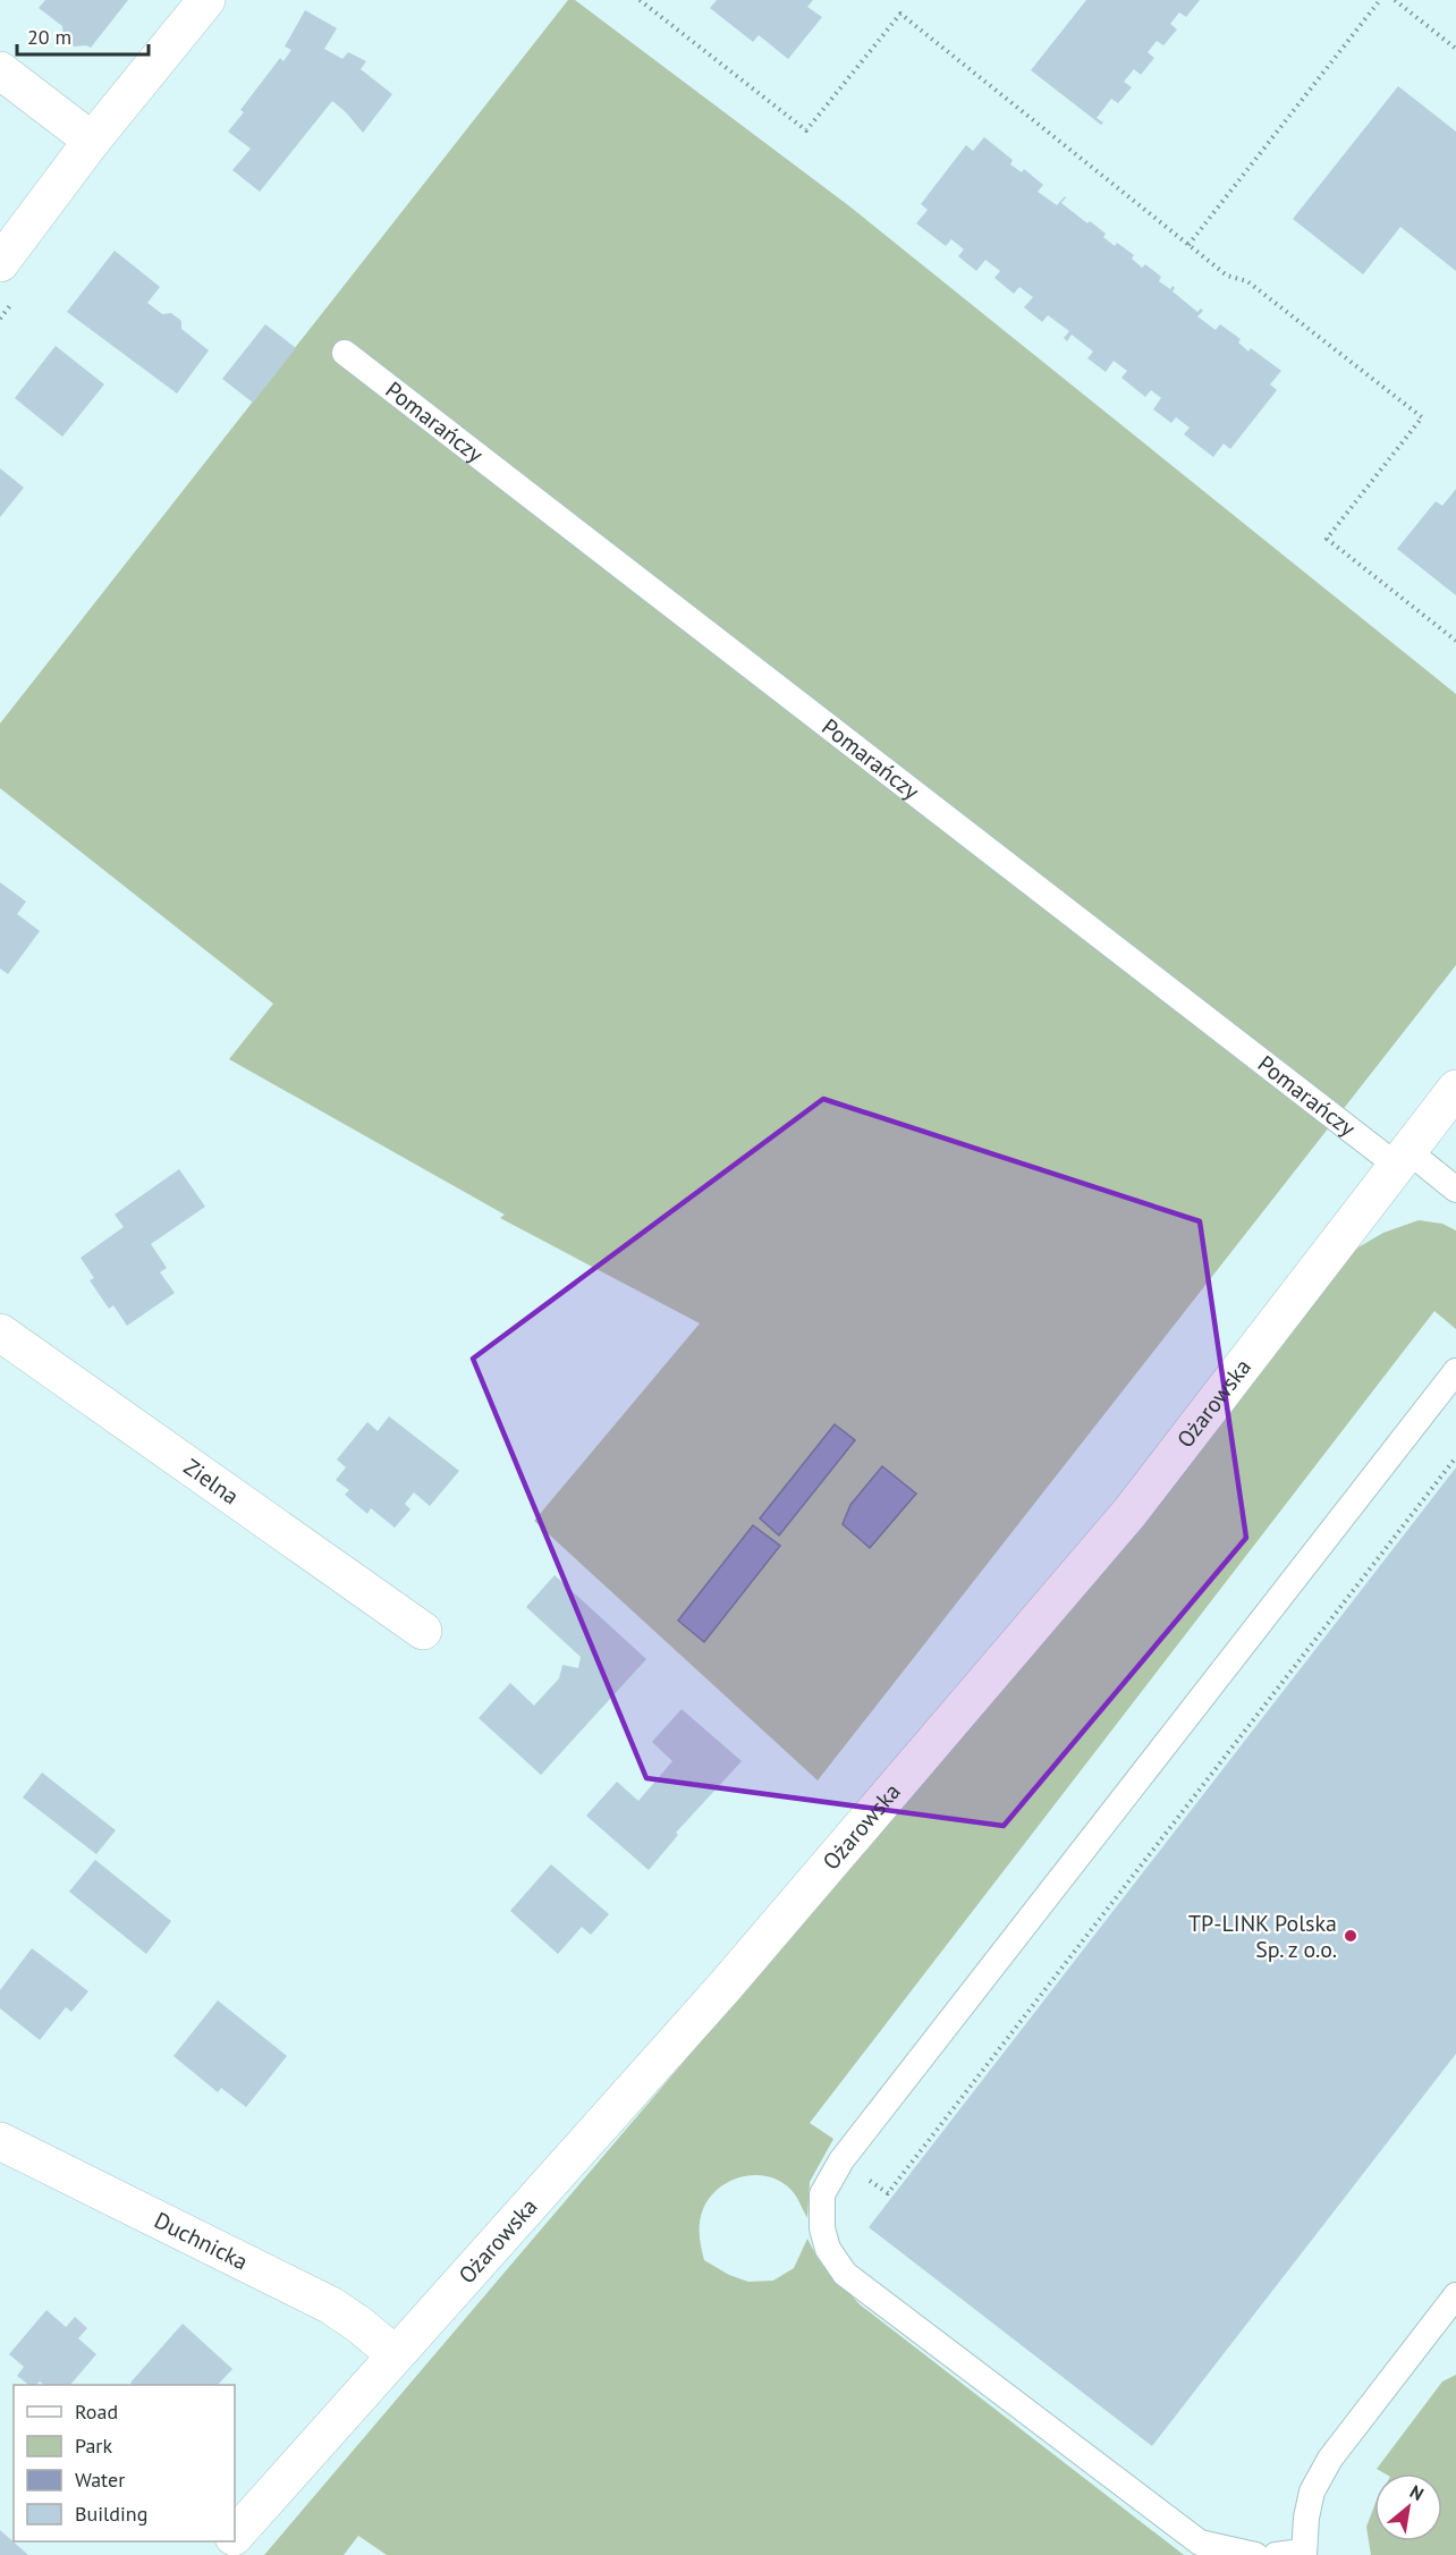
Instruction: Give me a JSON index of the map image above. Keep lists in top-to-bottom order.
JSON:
{
  "streets": {
    "main road": ["Ożarowska", "Zielna", "Duchnicka"],
    "lane": ["Pomarańczy"]
  },
  "crossings": [
    ["Pomarańczy", "Ożarowska"],
    ["Ożarowska", "Duchnicka"]
  ],
  "places": ["TP-LINK Polska Sp. z o.o."],
  "legend": [
    "Road",
    "Park",
    "Water",
    "Building"
  ],
  "scale_bar": "20 m",
  "north": "top right"
}
